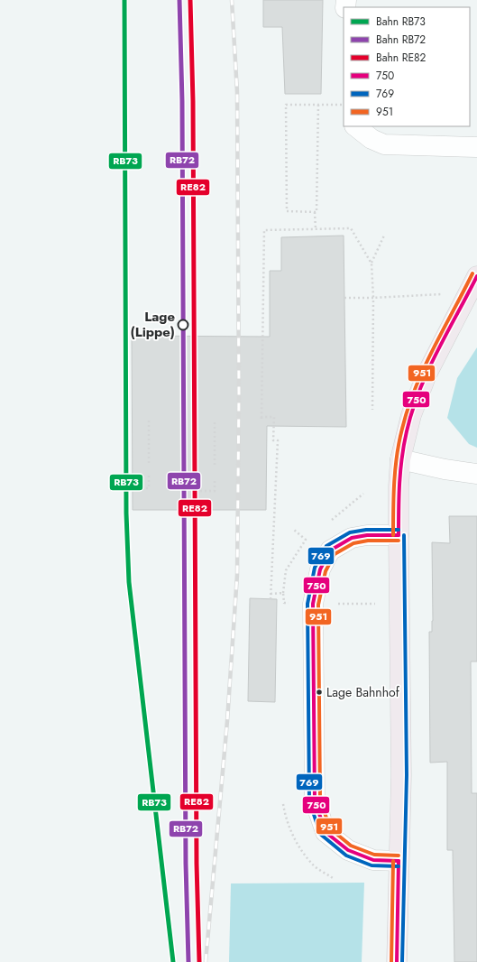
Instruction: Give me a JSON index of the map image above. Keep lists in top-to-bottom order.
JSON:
{
  "places": ["Lage (Lippe)", "Lage Bahnhof"],
  "lines": [
    "rail line RB73",
    "rail line RB72",
    "rail line RE82",
    "transit line 951",
    "transit line 750",
    "transit line 769"
  ],
  "legend": [
    "Bahn RB73",
    "Bahn RB72",
    "Bahn RE82",
    "750",
    "769",
    "951"
  ]
}
